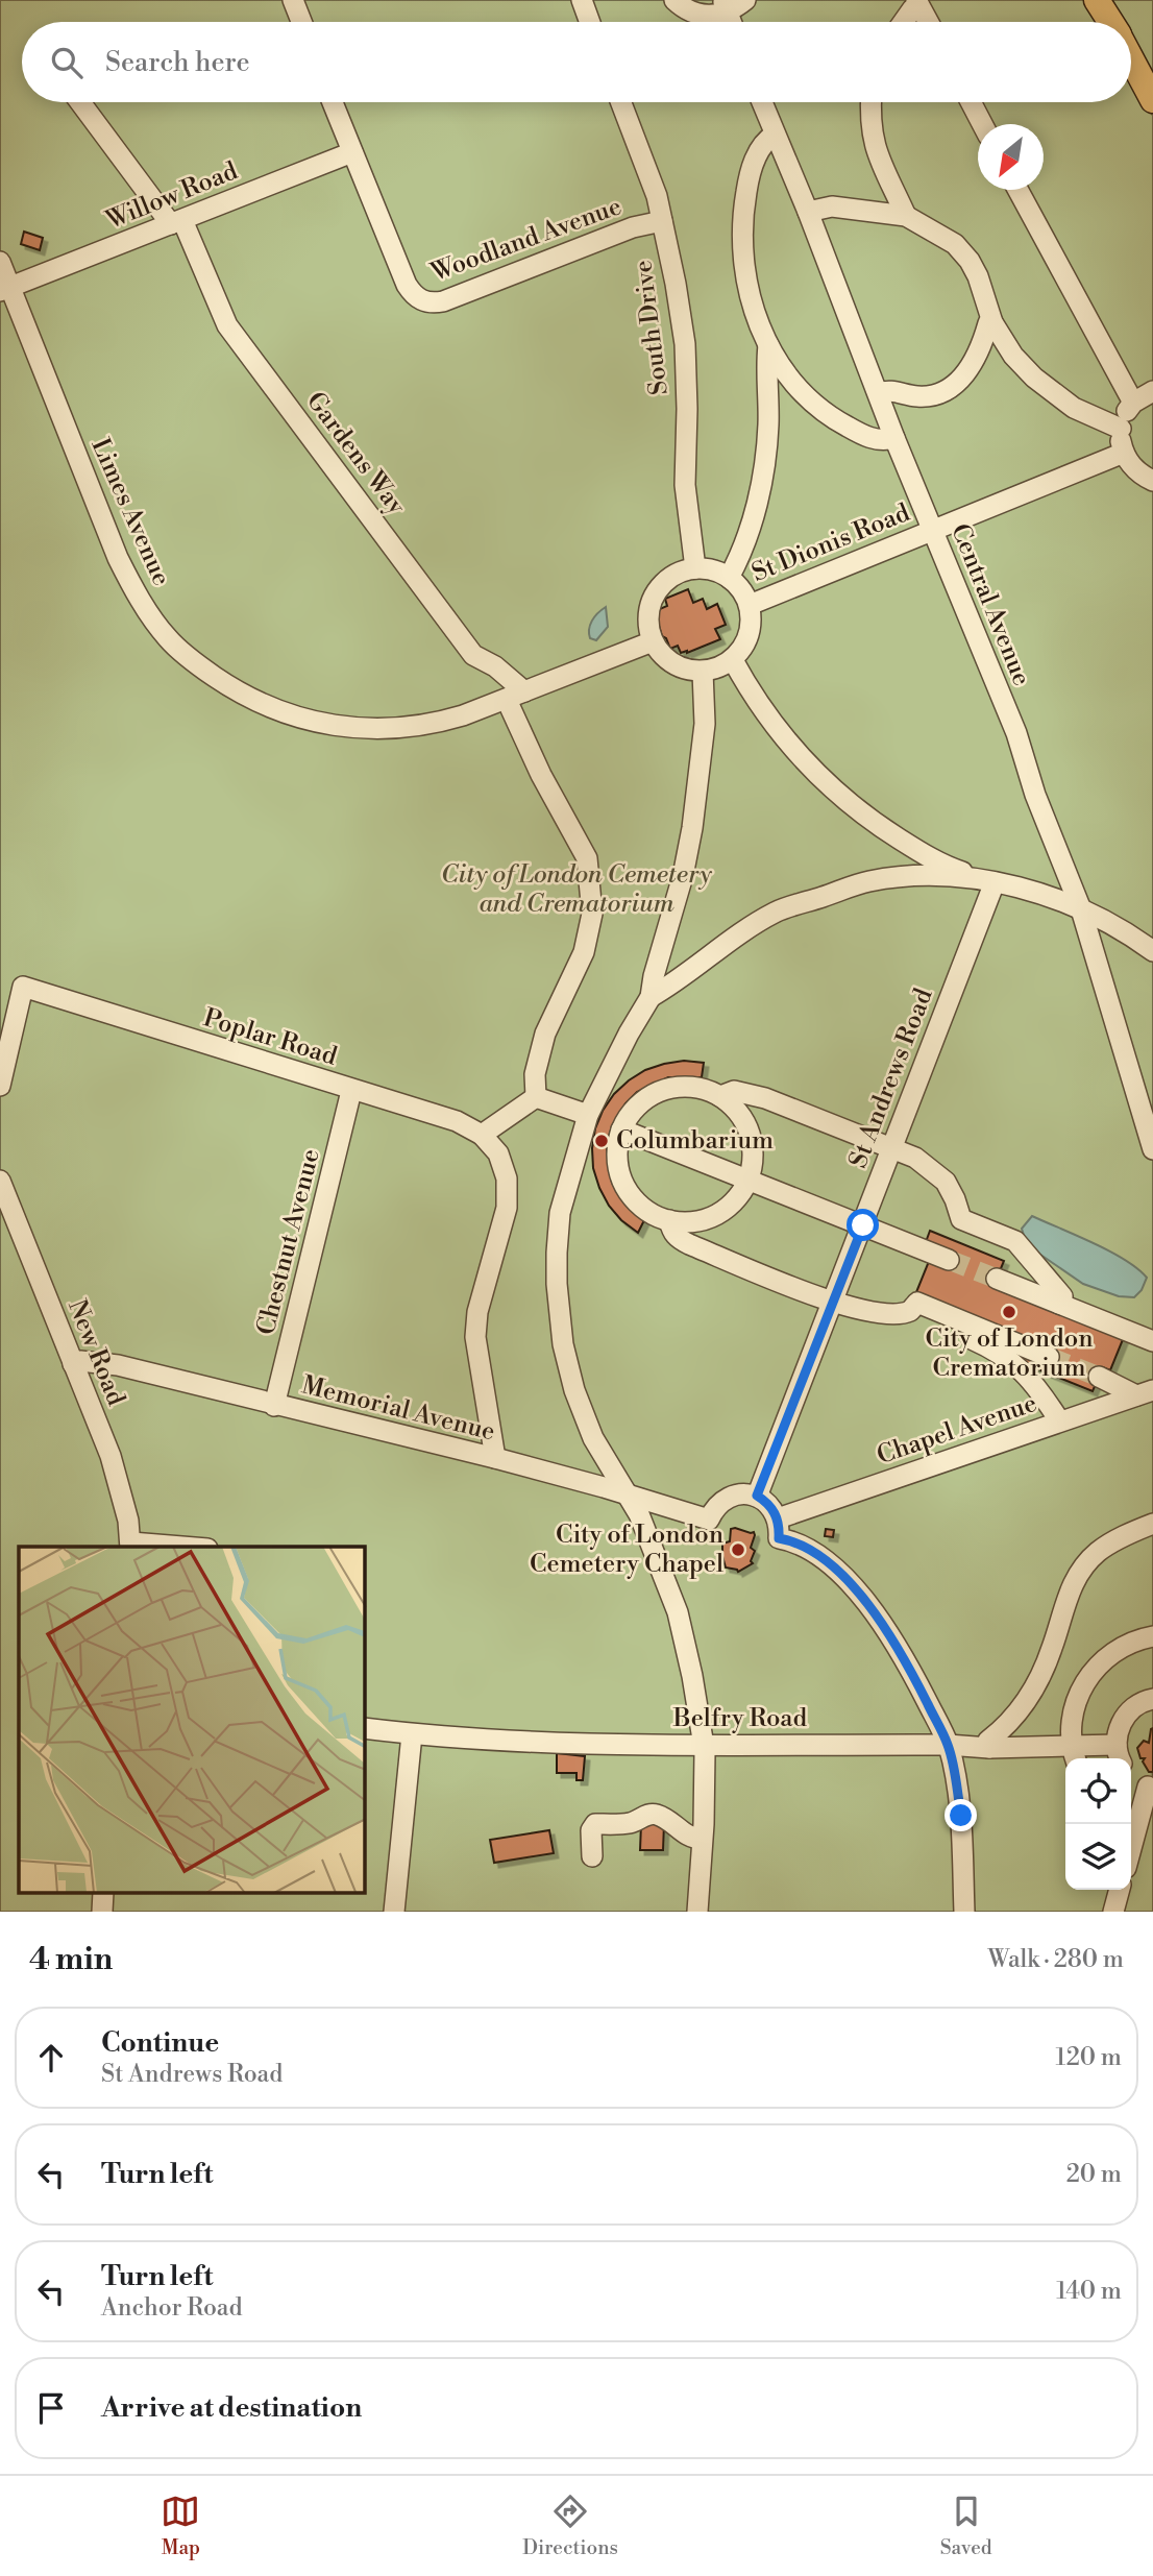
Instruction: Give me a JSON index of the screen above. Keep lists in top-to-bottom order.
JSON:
{
  "streets": {
    "lane": [
      "Willow Road",
      "Woodland Avenue",
      "South Drive",
      "Gardens Way",
      "Limes Avenue",
      "St Dionis Road",
      "Central Avenue",
      "Poplar Road",
      "St Andrews Road",
      "Chestnut Avenue",
      "New Road",
      "Memorial Avenue",
      "Chapel Avenue",
      "Belfry Road"
    ]
  },
  "crossings": [
    ["Willow Road", "Woodland Avenue"],
    ["Willow Road", "Gardens Way"],
    ["Willow Road", "Limes Avenue"],
    ["Woodland Avenue", "South Drive"],
    ["South Drive", "St Dionis Road"],
    ["Gardens Way", "Limes Avenue"],
    ["St Dionis Road", "Central Avenue"],
    ["Poplar Road", "Chestnut Avenue"],
    ["St Andrews Road", "Memorial Avenue"],
    ["Chestnut Avenue", "Memorial Avenue"],
    ["New Road", "Memorial Avenue"]
  ],
  "parks": ["City of London Cemetery and Crematorium"],
  "places": ["Columbarium", "City of London Crematorium", "City of London Cemetery Chapel"],
  "north": "bottom left",
  "page": {
    "search": "Search here",
    "heading": ["4 min", "Walk · 280 m"],
    "list": [
      ["Continue", "St Andrews Road", "120 m"],
      ["Turn left", "20 m"],
      ["Turn left", "Anchor Road", "140 m"],
      "Arrive at destination"
    ],
    "nav": ["Map", "Directions", "Saved"]
  }
}
